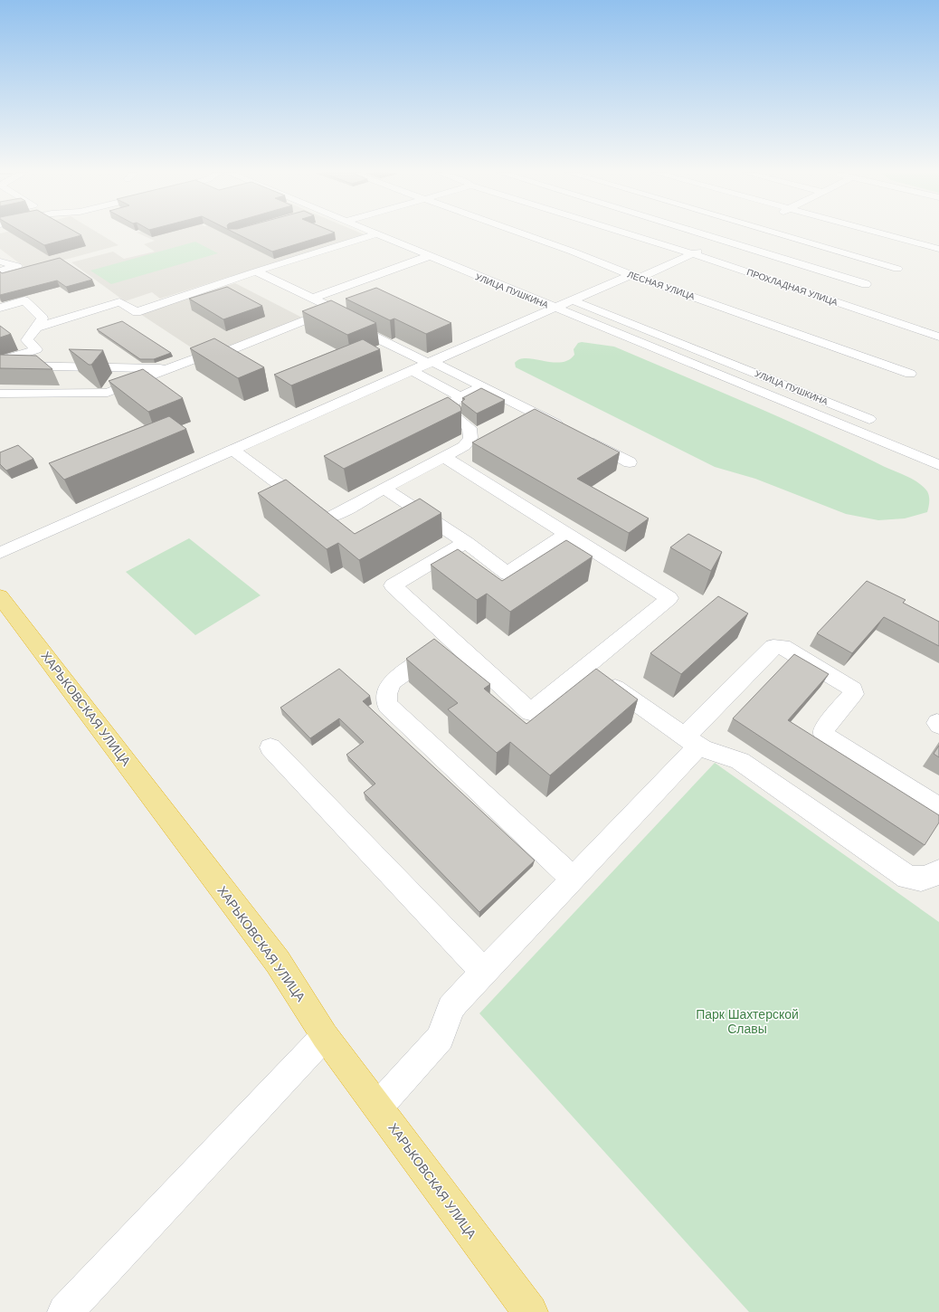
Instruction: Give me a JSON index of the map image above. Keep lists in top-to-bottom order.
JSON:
{
  "streets": {
    "highway": ["ХАРЬКОВСКАЯ УЛИЦА"],
    "street": ["ЛЕСНАЯ УЛИЦА", "ПРОХЛАДНАЯ УЛИЦА", "УЛИЦА ПУШКИНА"]
  },
  "parks": ["Парк Шахтерской Славы"]
}
